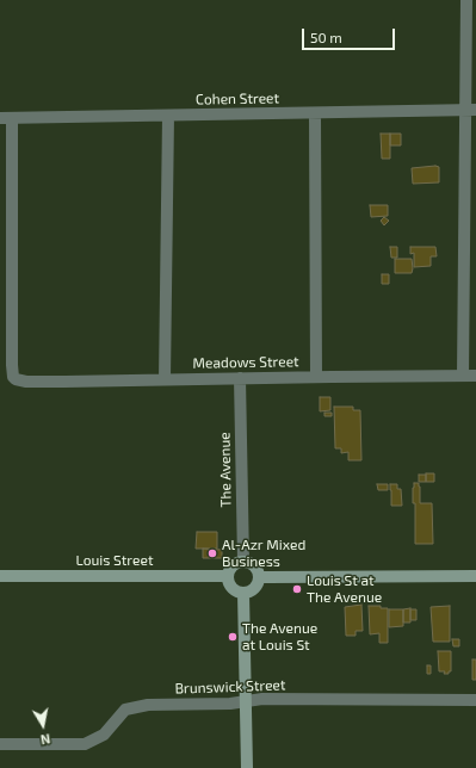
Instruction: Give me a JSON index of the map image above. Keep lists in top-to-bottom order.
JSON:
{
  "streets": {
    "street": [
      "Cohen Street",
      "Meadows Street",
      "The Avenue",
      "Louis Street",
      "Brunswick Street"
    ]
  },
  "crossings": [
    ["Meadows Street", "The Avenue"],
    ["The Avenue", "Louis Street"]
  ],
  "places": ["Al-Azr Mixed Business", "Louis St at The Avenue", "The Avenue at Louis St"],
  "scale_bar": "50 m",
  "north": "bottom"
}
